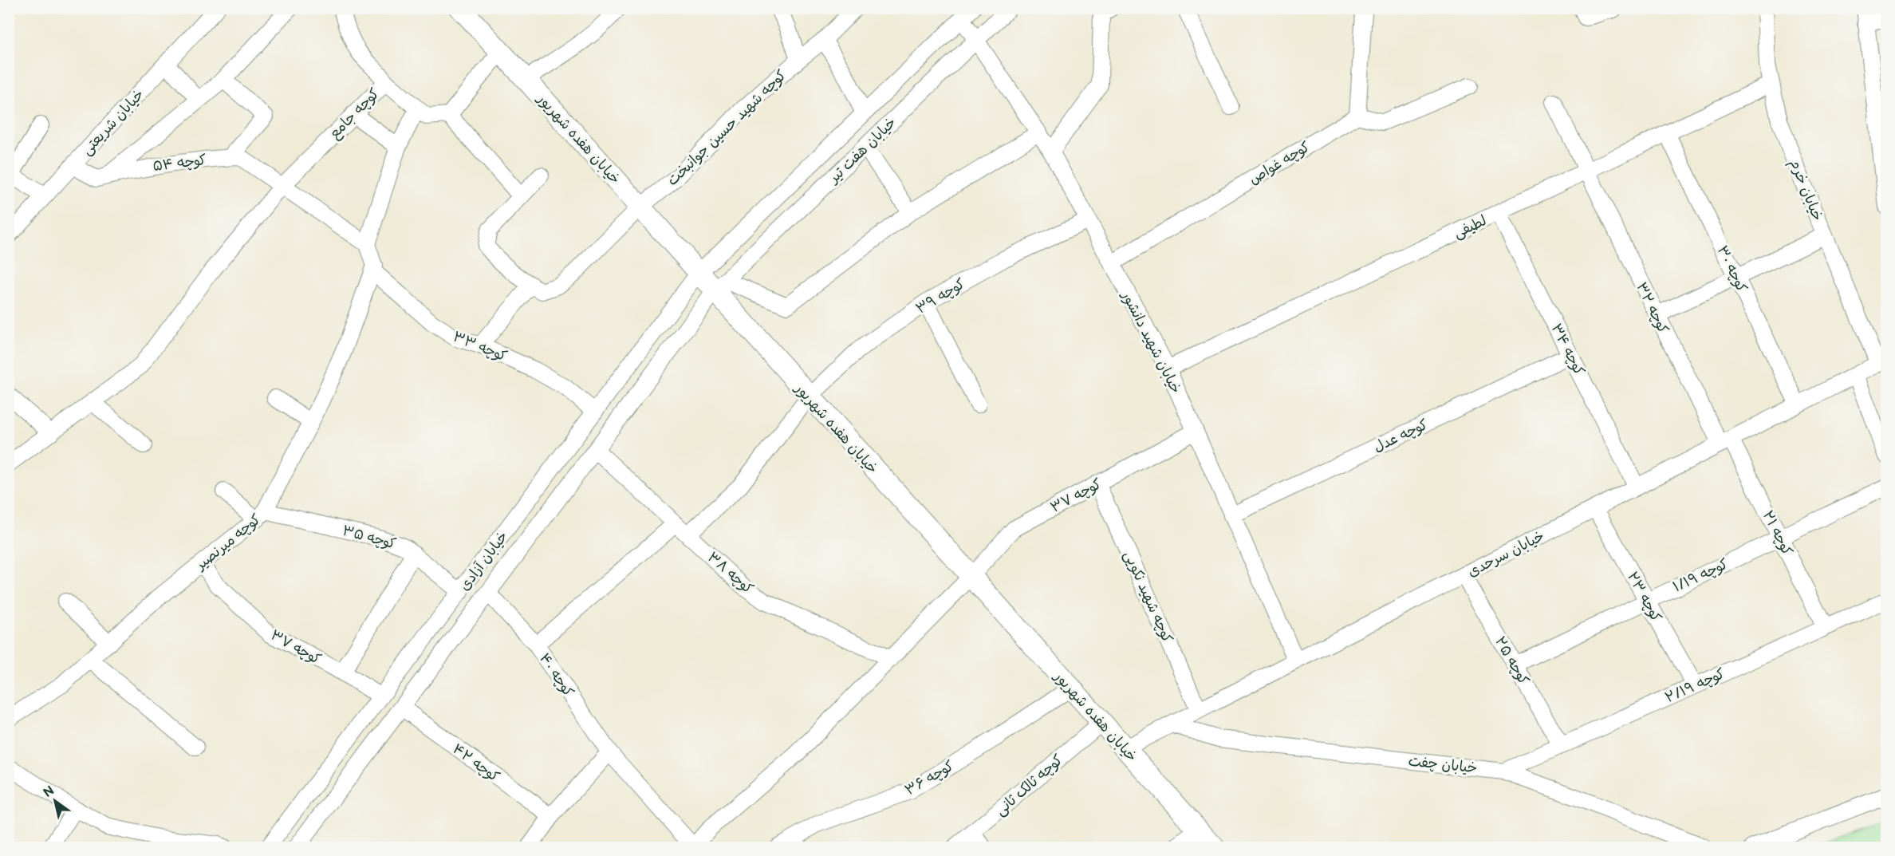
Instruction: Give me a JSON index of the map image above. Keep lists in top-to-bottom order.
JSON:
{
  "streets": {
    "main road": ["خیابان هفده شهریور"],
    "street": [
      "کوچه جامع",
      "خیابان شریعتی",
      "کوچه شهید حسین جوانبخت",
      "خیابان هفت تیر",
      "کوچه ۵۴",
      "کوچه غواص",
      "خیابان خرم",
      "لطیفی",
      "کوچه ۳۰",
      "کوچه ۳۹",
      "کوچه ۳۲",
      "خیابان شهید دانشور",
      "کوچه ۳۳",
      "کوچه ۳۴",
      "کوچه عدل",
      "کوچه ۳۷",
      "کوچه ۲۱",
      "کوچه ۳۵",
      "کوچه میرنصیر",
      "خیابان سرحدی",
      "خیابان آزادی",
      "کوچه ۳۸",
      "کوچه ۱/۱۹",
      "کوچه شهید نکویی",
      "کوچه ۲۳",
      "کوچه ۲۵",
      "کوچه ۴۰",
      "کوچه ۲/۱۹",
      "کوچه ۴۲",
      "خیابان چفت",
      "کوچه ۳۶",
      "کوچه ثالک ثانی"
    ]
  },
  "crossings": [
    ["کوچه جامع", "کوچه ۵۴"],
    ["خیابان شریعتی", "کوچه ۵۴"],
    ["کوچه شهید حسین جوانبخت", "خیابان هفده شهریور"],
    ["خیابان هفده شهریور", "خیابان هفت تیر"],
    ["خیابان هفده شهریور", "کوچه ۳۹"],
    ["خیابان هفده شهریور", "کوچه ۳۷"],
    ["خیابان هفده شهریور", "خیابان سرحدی"],
    ["خیابان هفده شهریور", "خیابان آزادی"],
    ["خیابان هفده شهریور", "کوچه ۳۶"],
    ["خیابان هفده شهریور", "کوچه ثالک ثانی"],
    ["خیابان هفت تیر", "خیابان شهید دانشور"],
    ["خیابان هفت تیر", "خیابان آزادی"],
    ["کوچه غواص", "خیابان شهید دانشور"],
    ["خیابان خرم", "لطیفی"],
    ["خیابان خرم", "خیابان سرحدی"],
    ["لطیفی", "کوچه ۳۰"],
    ["لطیفی", "کوچه ۳۲"],
    ["لطیفی", "خیابان شهید دانشور"],
    ["لطیفی", "کوچه ۳۴"],
    ["کوچه ۳۰", "خیابان سرحدی"],
    ["کوچه ۳۹", "خیابان شهید دانشور"],
    ["کوچه ۳۲", "کوچه ۲۱"],
    ["کوچه ۳۲", "خیابان سرحدی"],
    ["خیابان شهید دانشور", "کوچه عدل"],
    ["خیابان شهید دانشور", "کوچه ۳۷"],
    ["خیابان شهید دانشور", "خیابان سرحدی"],
    ["کوچه ۳۳", "کوچه میرنصیر"],
    ["کوچه ۳۳", "خیابان آزادی"],
    ["کوچه ۳۴", "کوچه عدل"],
    ["کوچه ۳۴", "خیابان سرحدی"],
    ["کوچه ۳۷", "کوچه میرنصیر"],
    ["کوچه ۳۷", "خیابان آزادی"],
    ["کوچه ۳۷", "کوچه شهید نکویی"],
    ["کوچه ۲۱", "خیابان سرحدی"],
    ["کوچه ۲۱", "کوچه ۱/۱۹"],
    ["کوچه ۲۱", "کوچه ۲/۱۹"],
    ["کوچه ۳۵", "کوچه میرنصیر"],
    ["کوچه ۳۵", "خیابان آزادی"],
    ["خیابان سرحدی", "کوچه شهید نکویی"],
    ["خیابان سرحدی", "کوچه ۲۳"],
    ["خیابان سرحدی", "کوچه ۲۵"],
    ["خیابان سرحدی", "خیابان چفت"],
    ["خیابان آزادی", "کوچه ۳۸"],
    ["خیابان آزادی", "کوچه ۴۲"],
    ["کوچه ۳۸", "کوچه ۴۰"],
    ["کوچه ۱/۱۹", "کوچه ۲۳"],
    ["کوچه ۱/۱۹", "کوچه ۲۵"],
    ["کوچه ۲۳", "کوچه ۲/۱۹"],
    ["کوچه ۲۵", "کوچه ۲/۱۹"],
    ["کوچه ۲/۱۹", "خیابان چفت"]
  ],
  "north": "top left"
}
